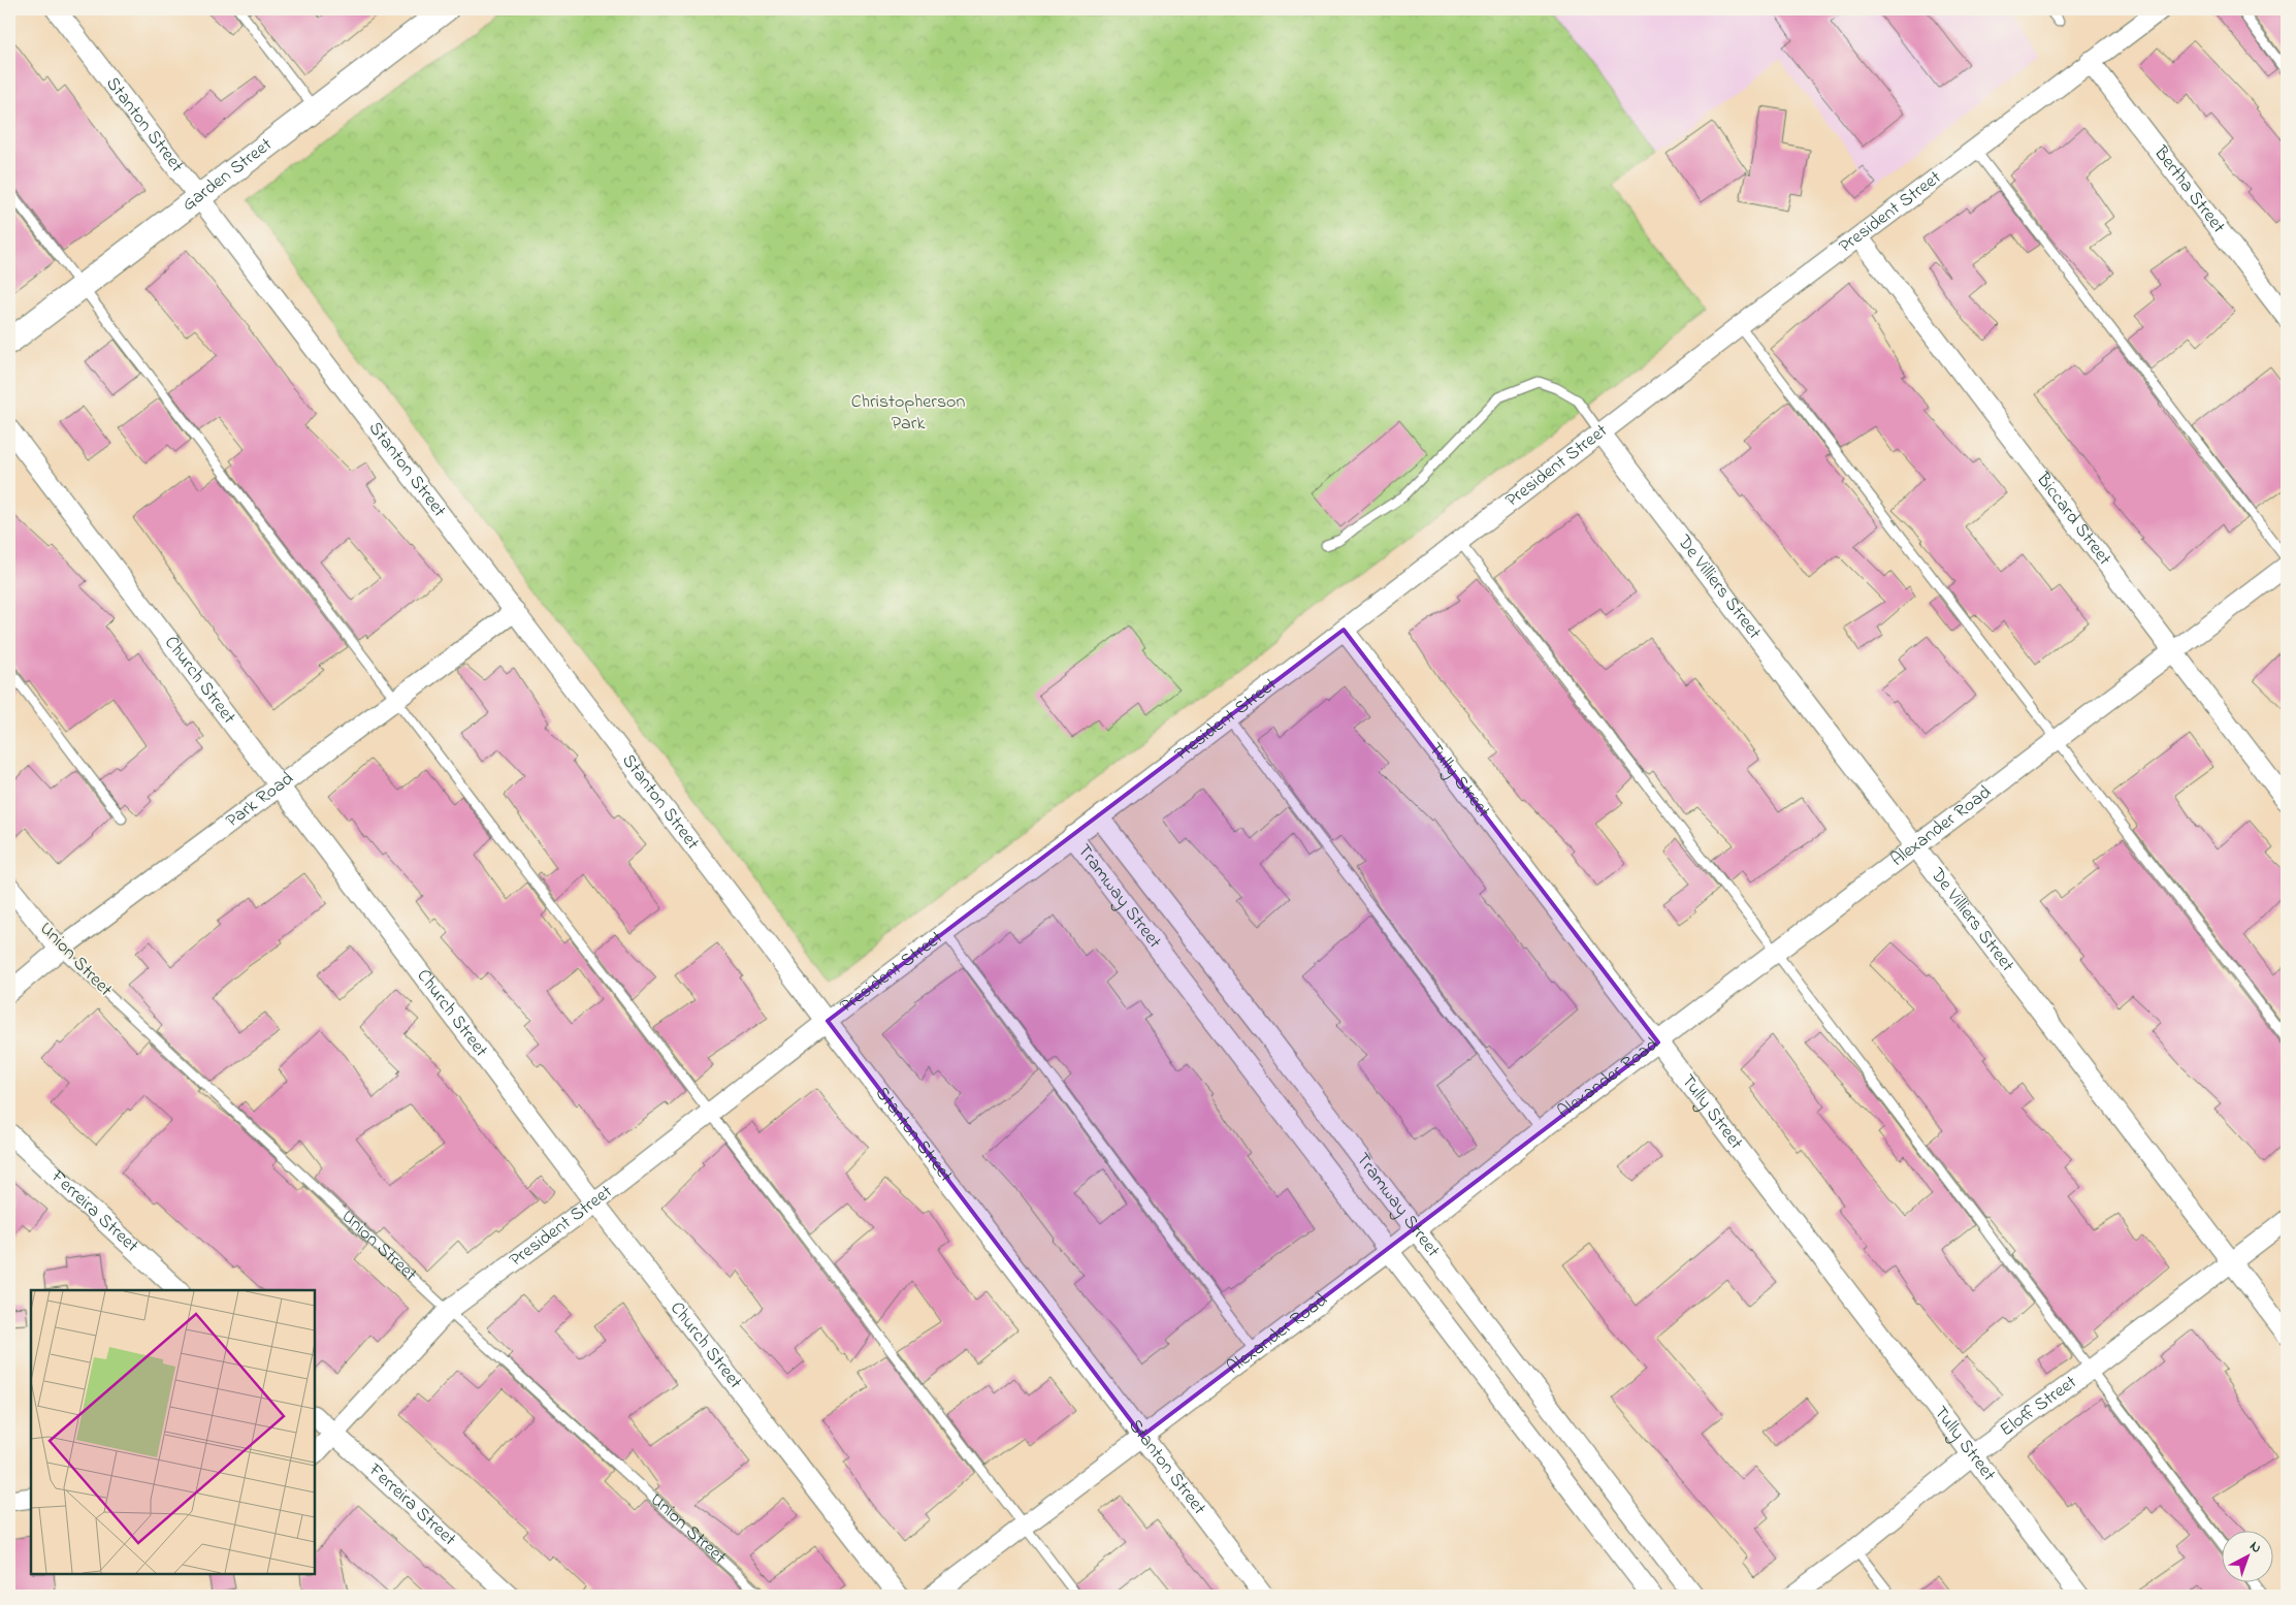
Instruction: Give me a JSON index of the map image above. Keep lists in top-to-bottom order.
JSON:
{
  "streets": {
    "street": [
      "Stanton Street",
      "Garden Street",
      "Bertha Street",
      "President Street",
      "Biccard Street",
      "De Villiers Street",
      "Church Street",
      "Tully Street",
      "Park Road",
      "Alexander Road",
      "Tramway Street",
      "Union Street",
      "Ferreira Street",
      "Eloff Street"
    ]
  },
  "crossings": [
    ["Stanton Street", "Garden Street"],
    ["Stanton Street", "President Street"],
    ["Stanton Street", "Park Road"],
    ["Stanton Street", "Alexander Road"],
    ["Bertha Street", "President Street"],
    ["President Street", "Biccard Street"],
    ["President Street", "De Villiers Street"],
    ["President Street", "Church Street"],
    ["President Street", "Tully Street"],
    ["President Street", "Tramway Street"],
    ["President Street", "Union Street"],
    ["President Street", "Ferreira Street"],
    ["Biccard Street", "Alexander Road"],
    ["De Villiers Street", "Alexander Road"],
    ["De Villiers Street", "Eloff Street"],
    ["Church Street", "Park Road"],
    ["Tully Street", "Alexander Road"],
    ["Tully Street", "Eloff Street"],
    ["Park Road", "Union Street"],
    ["Alexander Road", "Tramway Street"]
  ],
  "parks": ["Christopherson Park"],
  "north": "top right"
}
